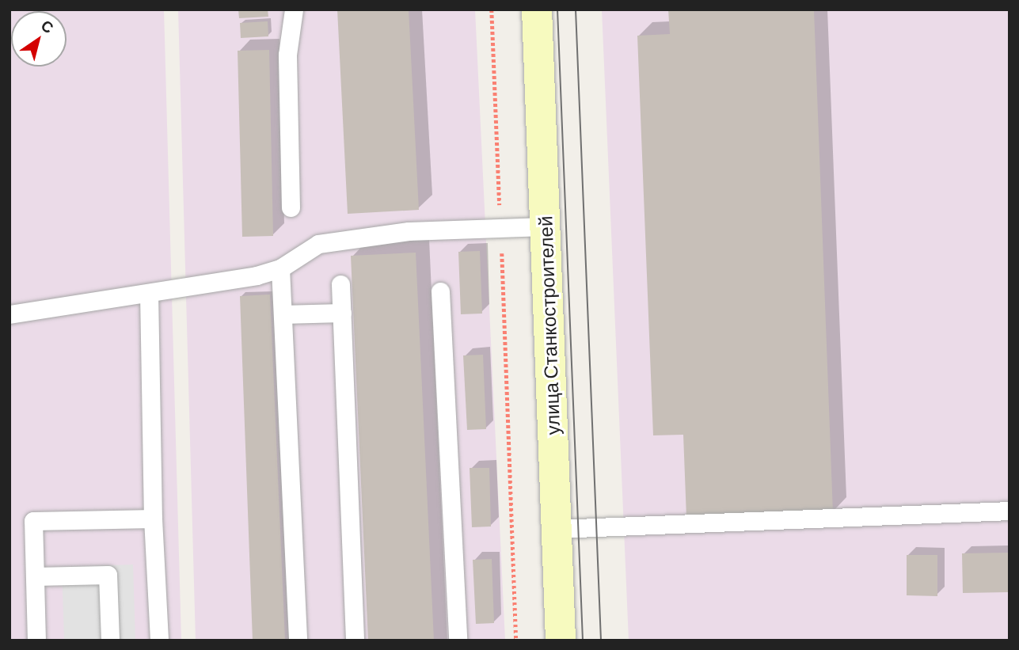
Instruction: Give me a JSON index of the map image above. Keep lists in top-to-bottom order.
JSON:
{
  "streets": {
    "street": ["улица Станкостроителей"]
  },
  "north": "top right"
}
